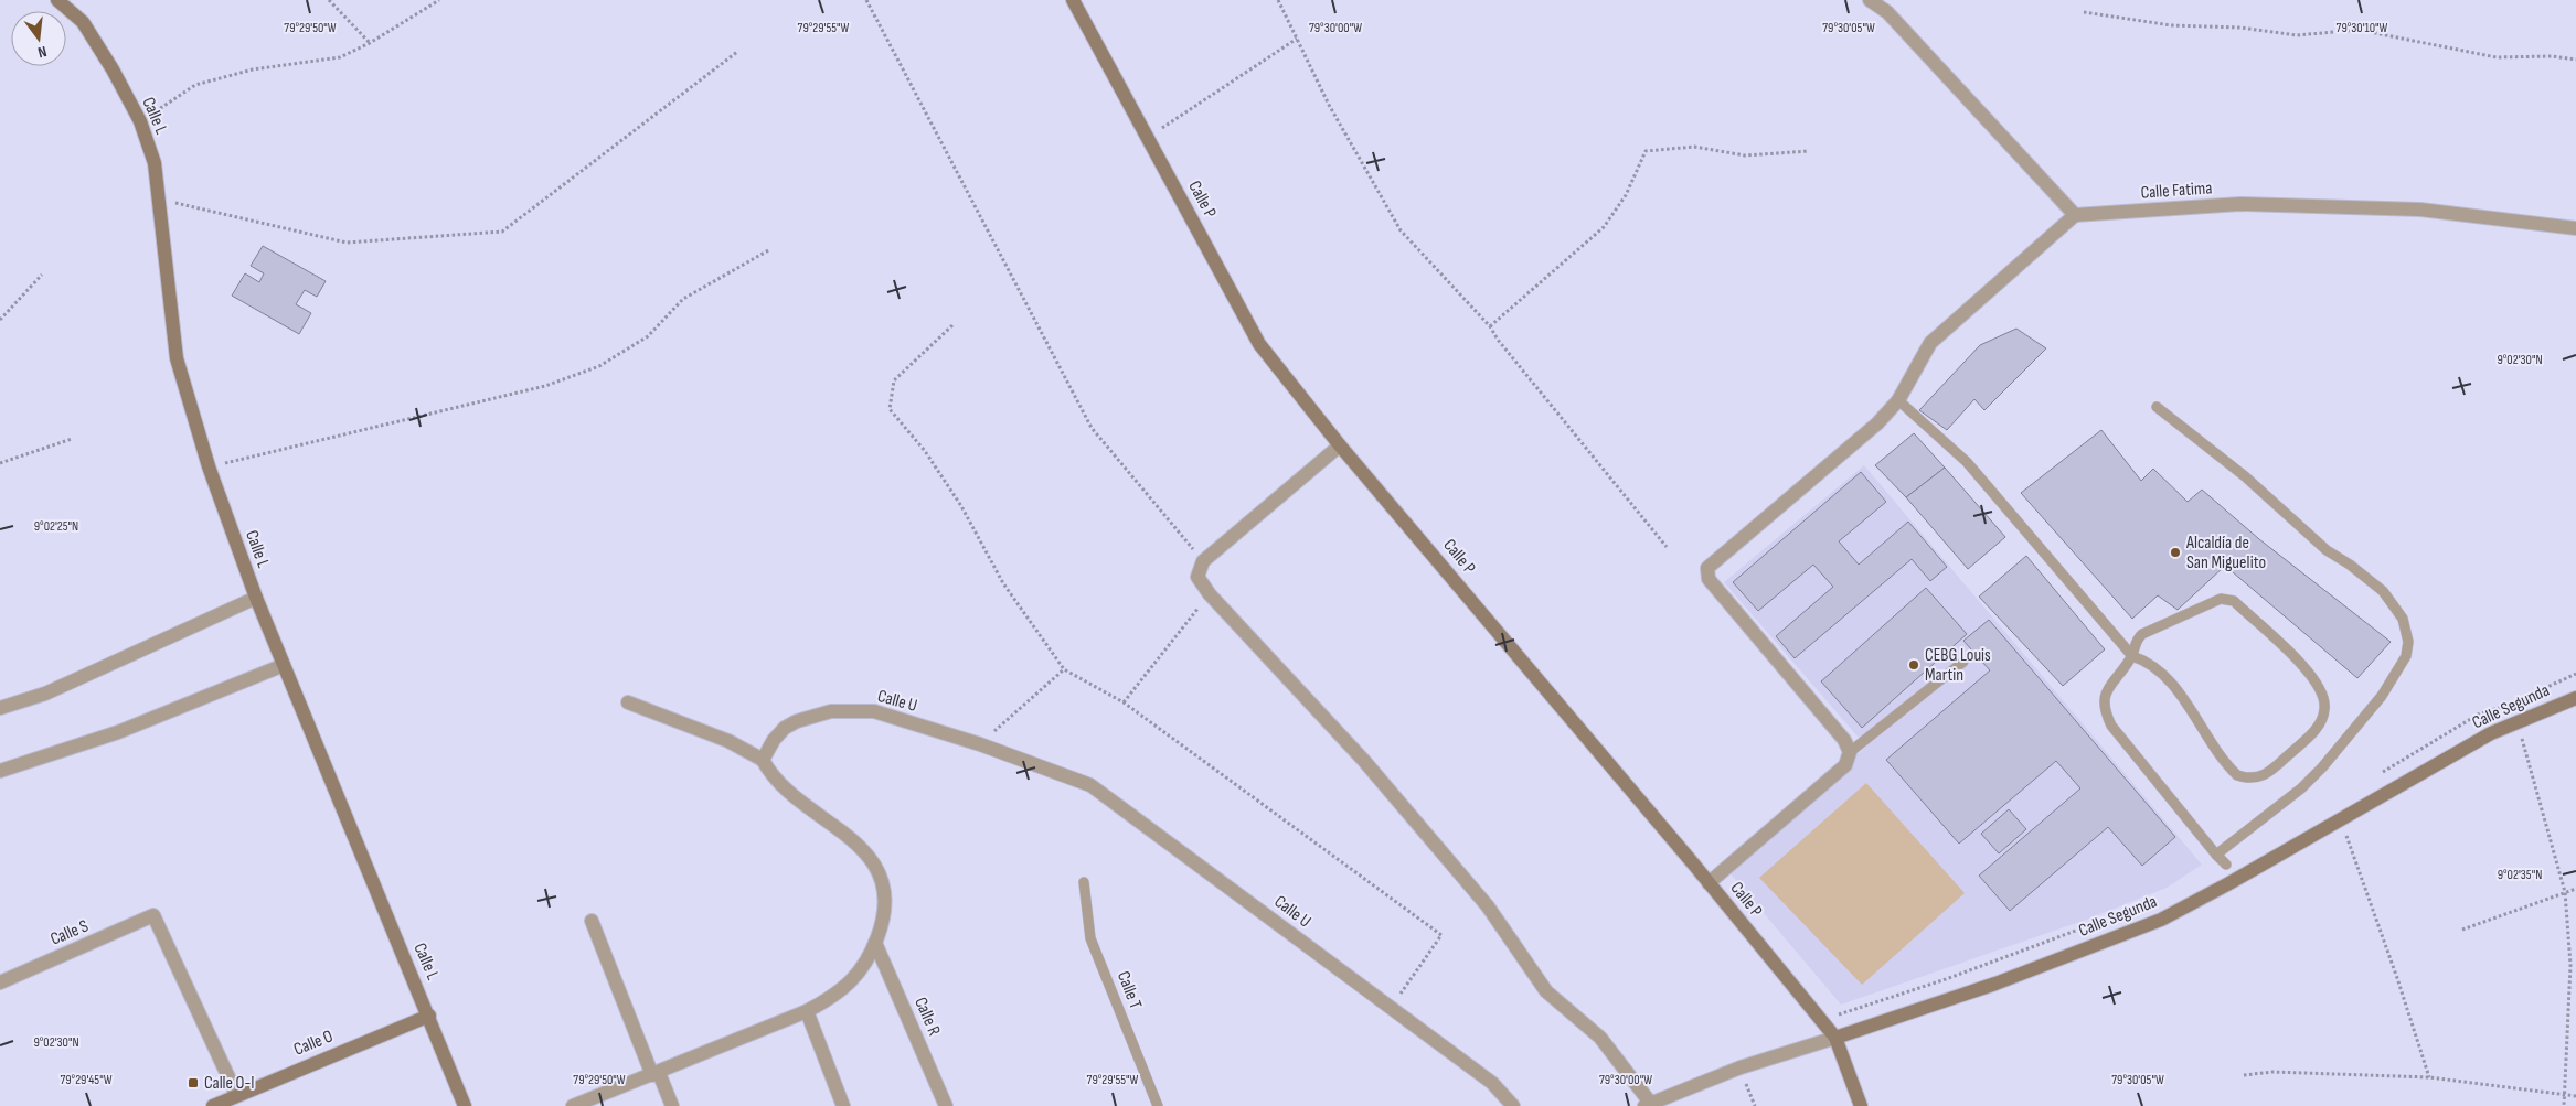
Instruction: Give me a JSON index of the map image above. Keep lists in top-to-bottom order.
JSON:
{
  "streets": {
    "street": [
      "Calle L",
      "Calle Fatima",
      "Calle P",
      "Calle U",
      "Calle Segunda",
      "Calle S",
      "Calle R",
      "Calle O"
    ],
    "lane": ["Calle T"]
  },
  "crossings": [
    ["Calle L", "Calle O"],
    ["Calle P", "Calle Segunda"],
    ["Calle S", "Calle O"]
  ],
  "places": {
    "other": ["Alcaldía de San Miguelito", "CEBG Louis Martin"],
    "transit": ["Calle O-I"]
  },
  "north": "bottom",
  "coordinates": [
    "79°29'50\"W",
    "79°29'55\"W",
    "79°30'00\"W",
    "79°30'05\"W",
    "79°30'10\"W",
    "9°02'30\"N",
    "9°02'25\"N",
    "9°02'35\"N",
    "79°29'45\"W"
  ]
}
